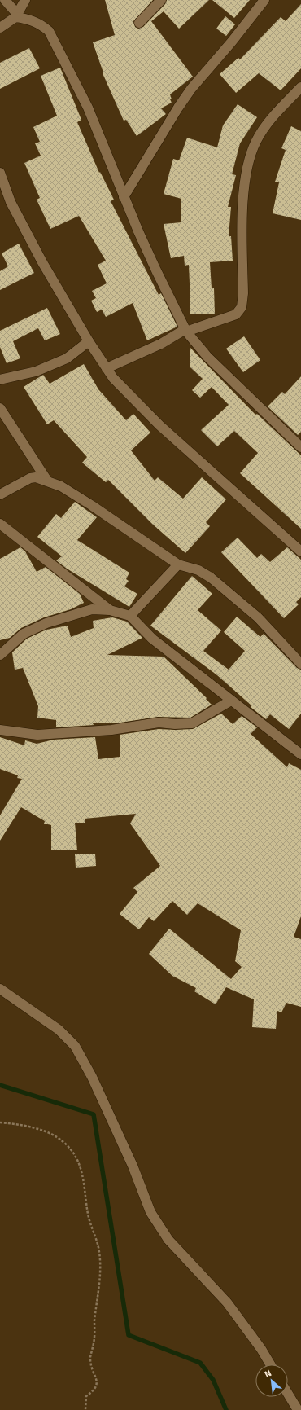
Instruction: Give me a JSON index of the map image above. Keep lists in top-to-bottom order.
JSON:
{
  "north": "top left"
}
